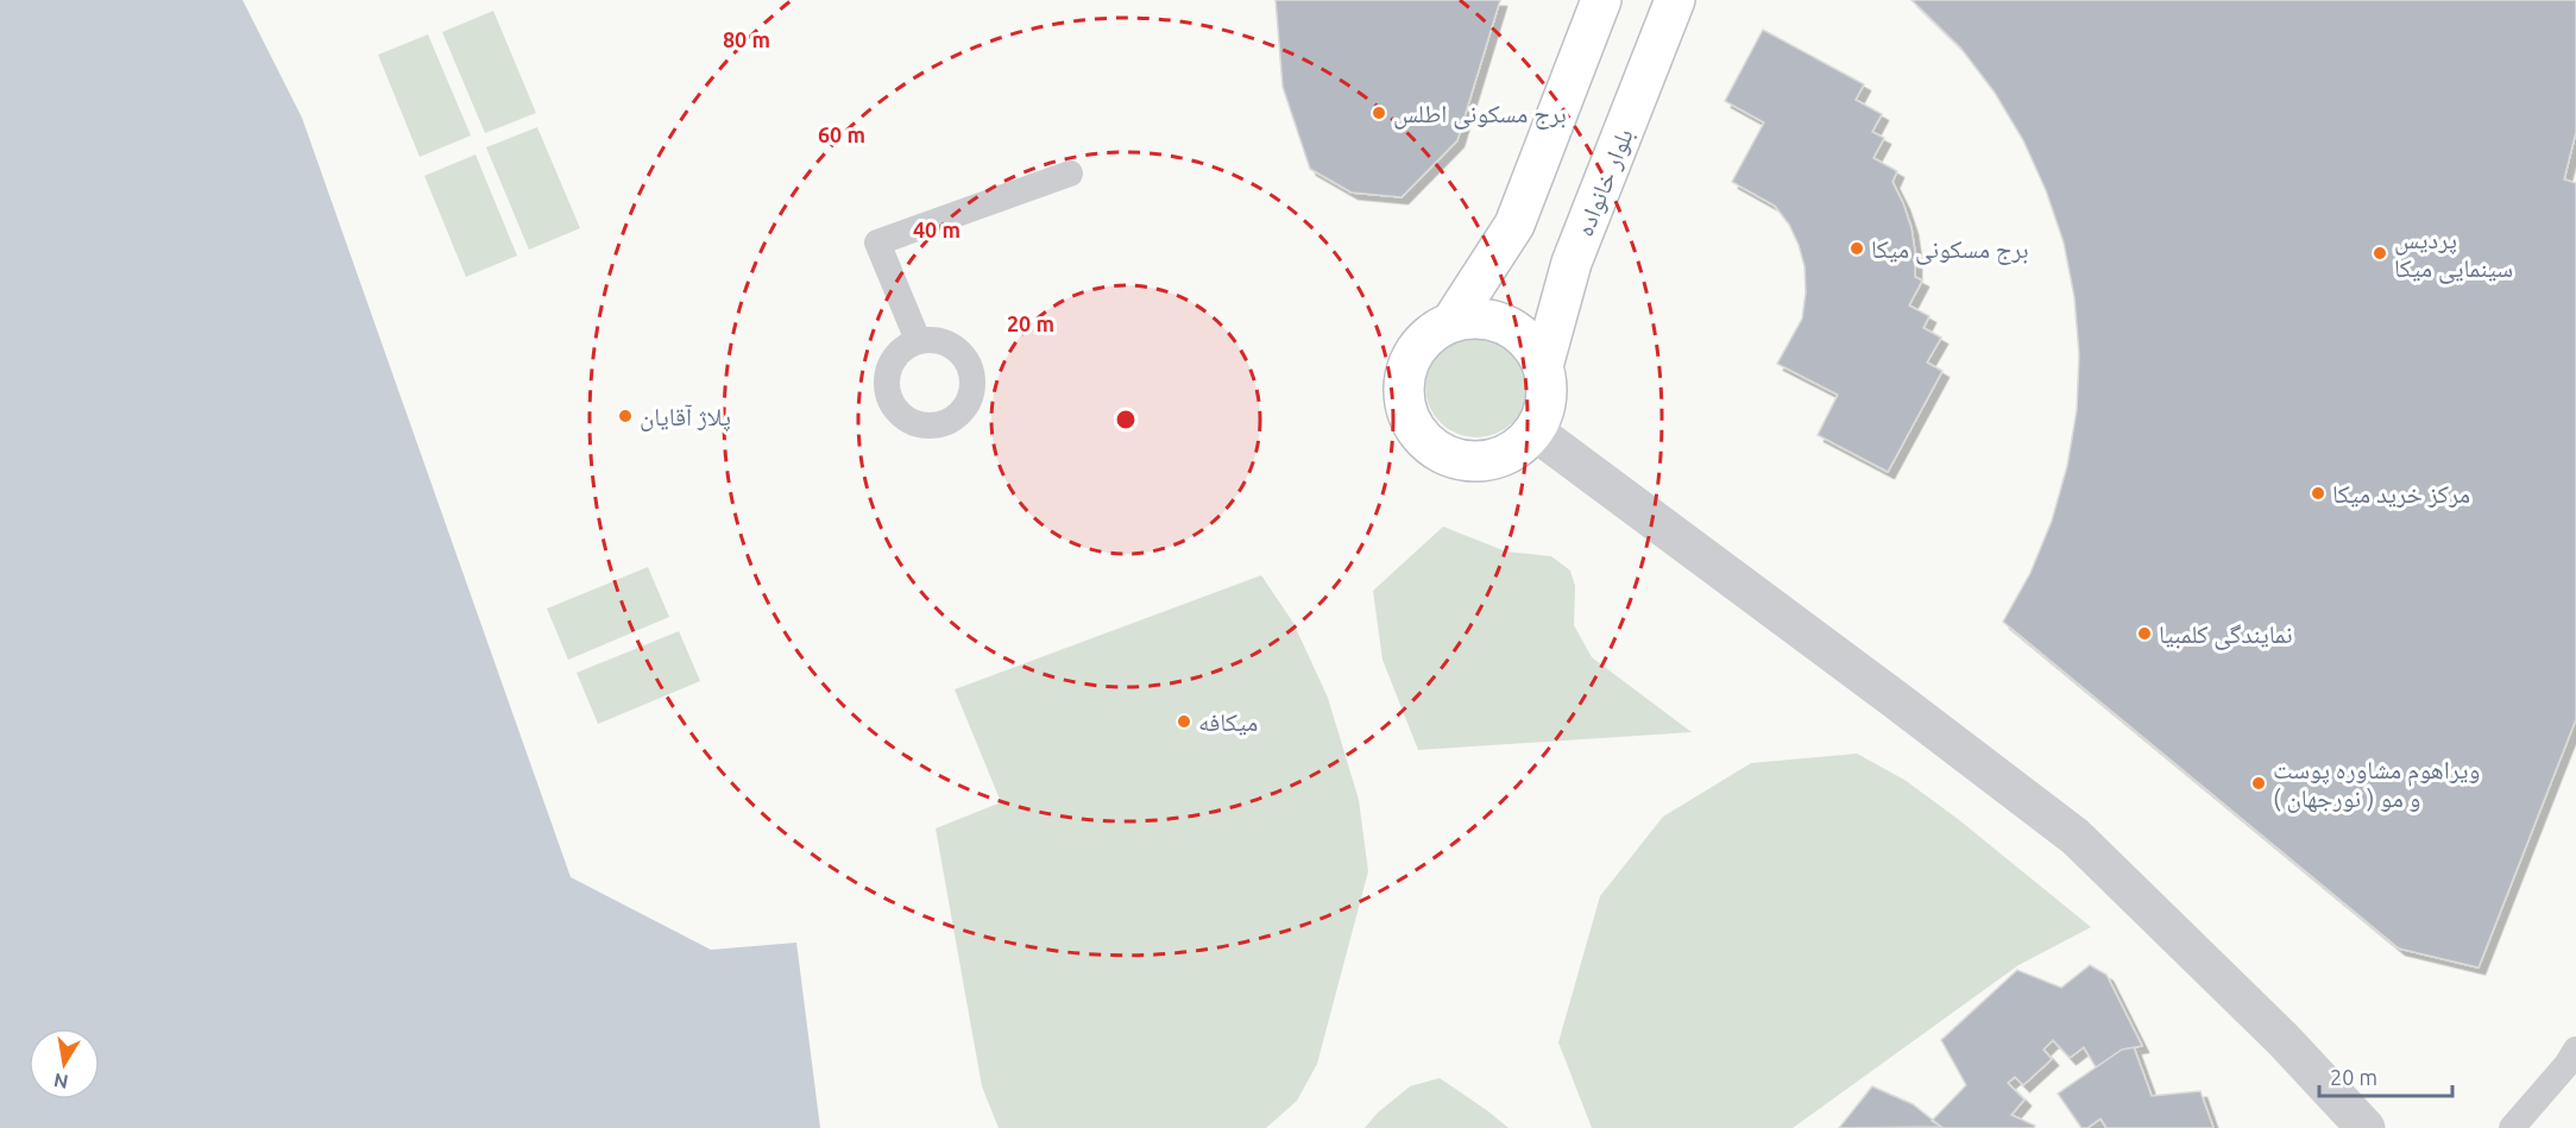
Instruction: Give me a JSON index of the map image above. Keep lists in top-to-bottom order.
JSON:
{
  "streets": {
    "street": ["بلوار خانواده"]
  },
  "places": [
    "برج مسکونی اطلس",
    "برج مسکونی میکا",
    "پردیس سینمایی میکا",
    "پلاژ آقایان",
    "مرکز خرید میکا",
    "نمایندگی کلمبیا",
    "میکافه",
    "ویراهوم مشاوره پوست و مو ( نورجهان )"
  ],
  "scale_bar": "20 m",
  "north": "bottom",
  "rings": [
    "80 m",
    "60 m",
    "40 m",
    "20 m"
  ]
}
